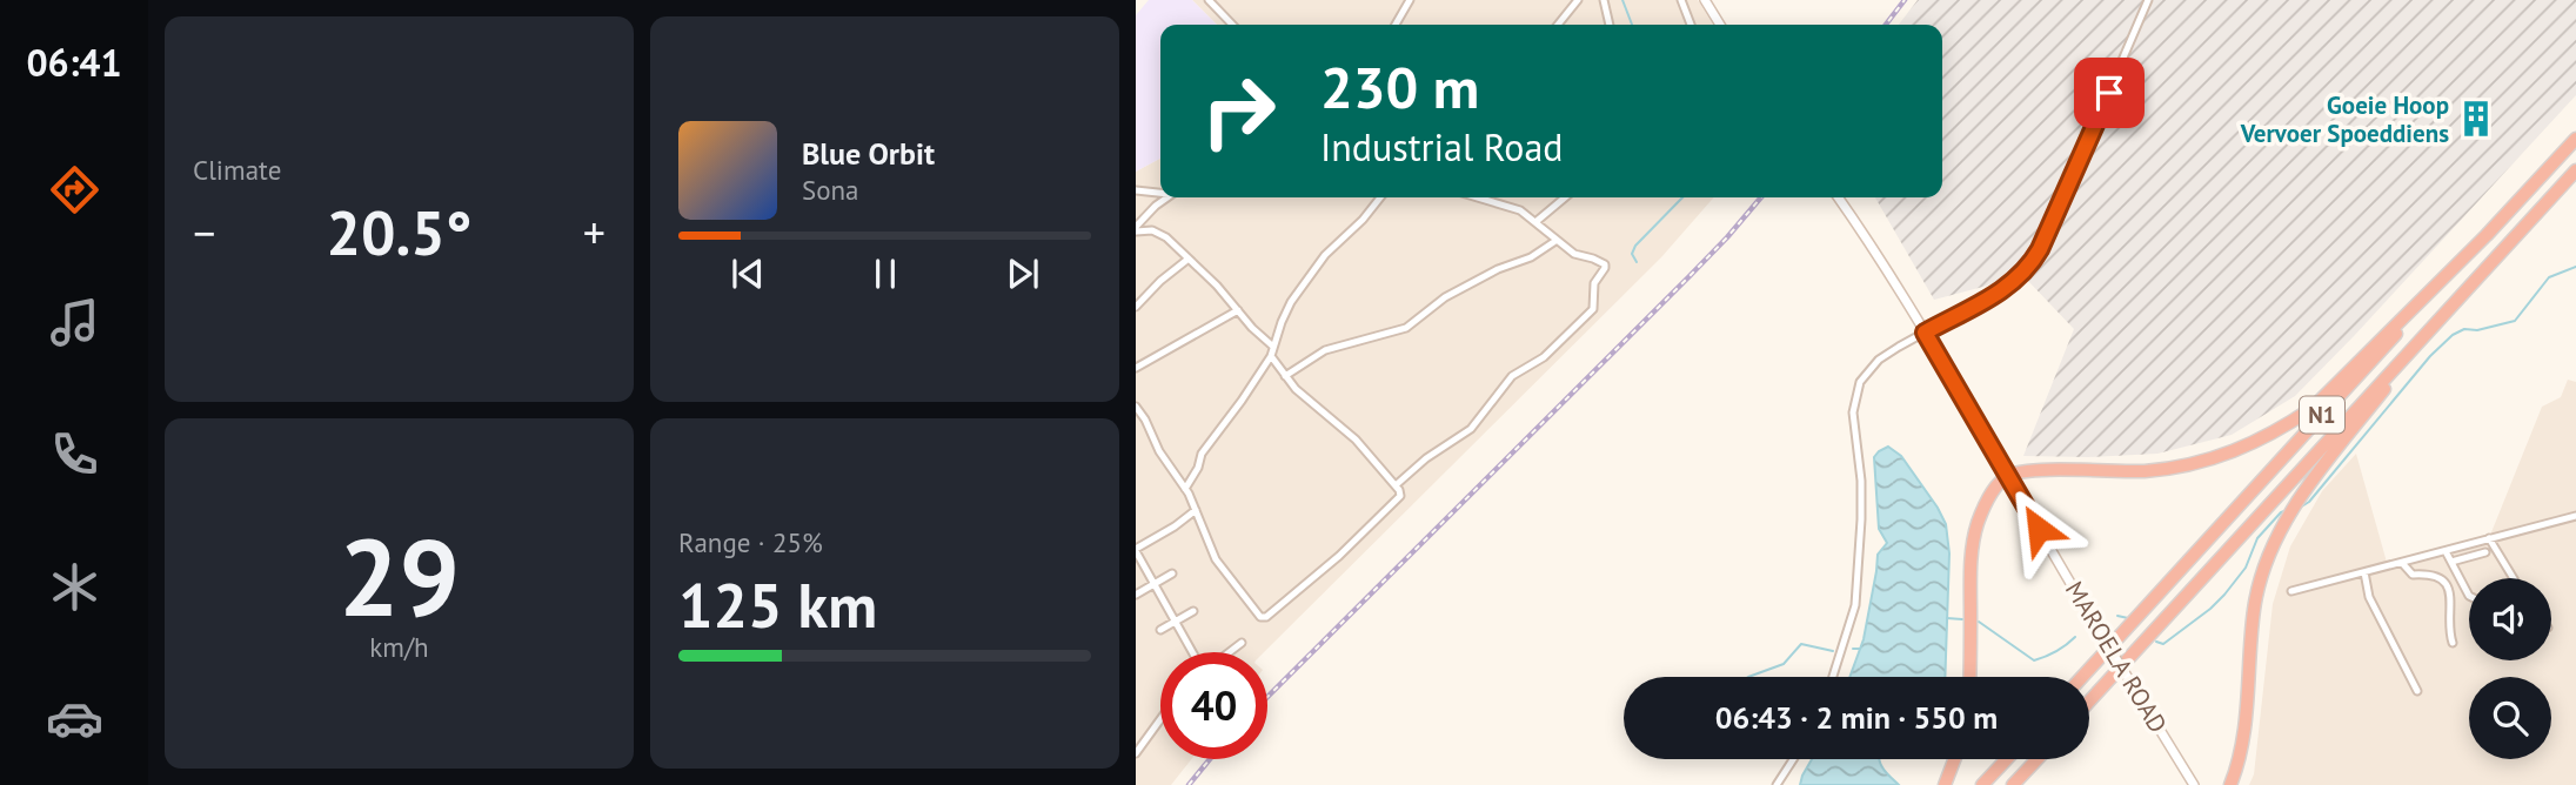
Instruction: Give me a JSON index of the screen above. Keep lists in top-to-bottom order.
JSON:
{
  "streets": {
    "highway": ["N1"],
    "street": ["MAROELA ROAD"]
  },
  "places": {
    "building": ["Goeie Hoop Vervoer Spoeddiens"]
  },
  "page": {
    "tabs": "06:41",
    "tile": [
      "Climate",
      ["29", "km/h"],
      ["Range · 25%", "125 km"]
    ],
    "turn": ["230 m", "Industrial Road"],
    "song": ["Blue Orbit", "Sona"],
    "heat": ["−", "20.5°", "+"],
    "limit": "40",
    "trip": "06:43 · 2 min · 550 m"
  }
}
